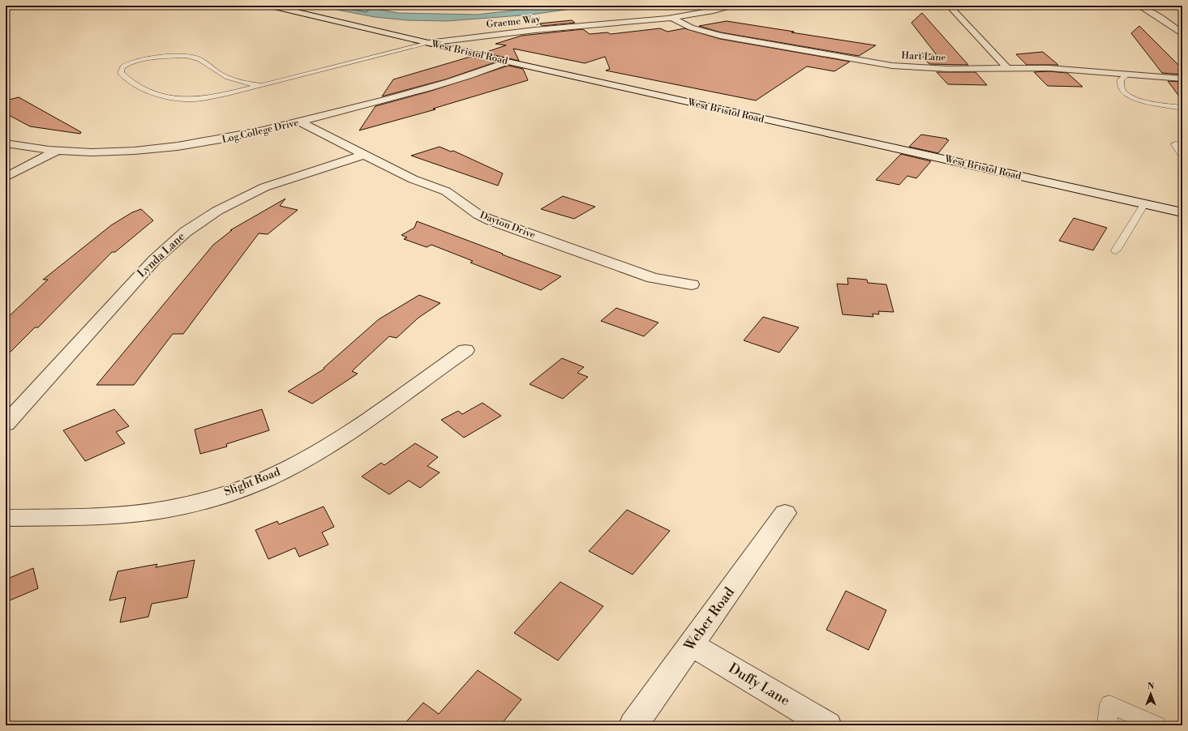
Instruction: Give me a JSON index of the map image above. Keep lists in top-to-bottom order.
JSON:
{
  "streets": {
    "street": [
      "Graeme Way",
      "West Bristol Road",
      "Hart Lane",
      "Log College Drive",
      "Dayton Drive",
      "Lynda Lane",
      "Slight Road",
      "Weber Road",
      "Duffy Lane"
    ]
  },
  "crossings": [
    ["Graeme Way", "West Bristol Road"],
    ["Graeme Way", "Hart Lane"],
    ["West Bristol Road", "Log College Drive"],
    ["Log College Drive", "Dayton Drive"],
    ["Dayton Drive", "Lynda Lane"],
    ["Weber Road", "Duffy Lane"]
  ],
  "north": "top"
}
